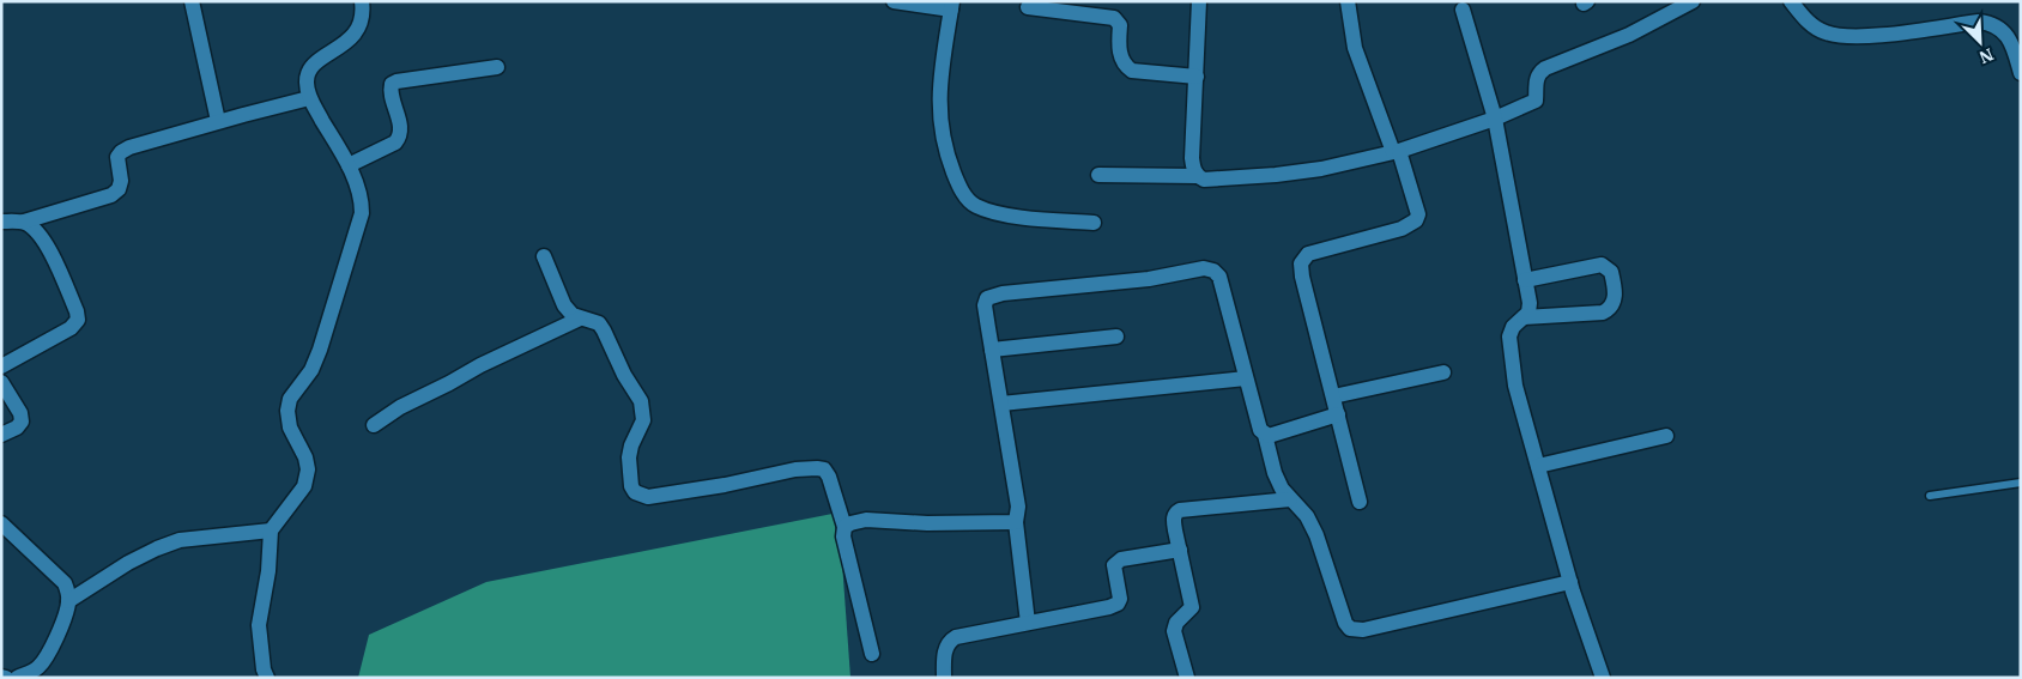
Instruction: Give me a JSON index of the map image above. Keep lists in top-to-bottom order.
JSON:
{
  "north": "bottom right"
}
